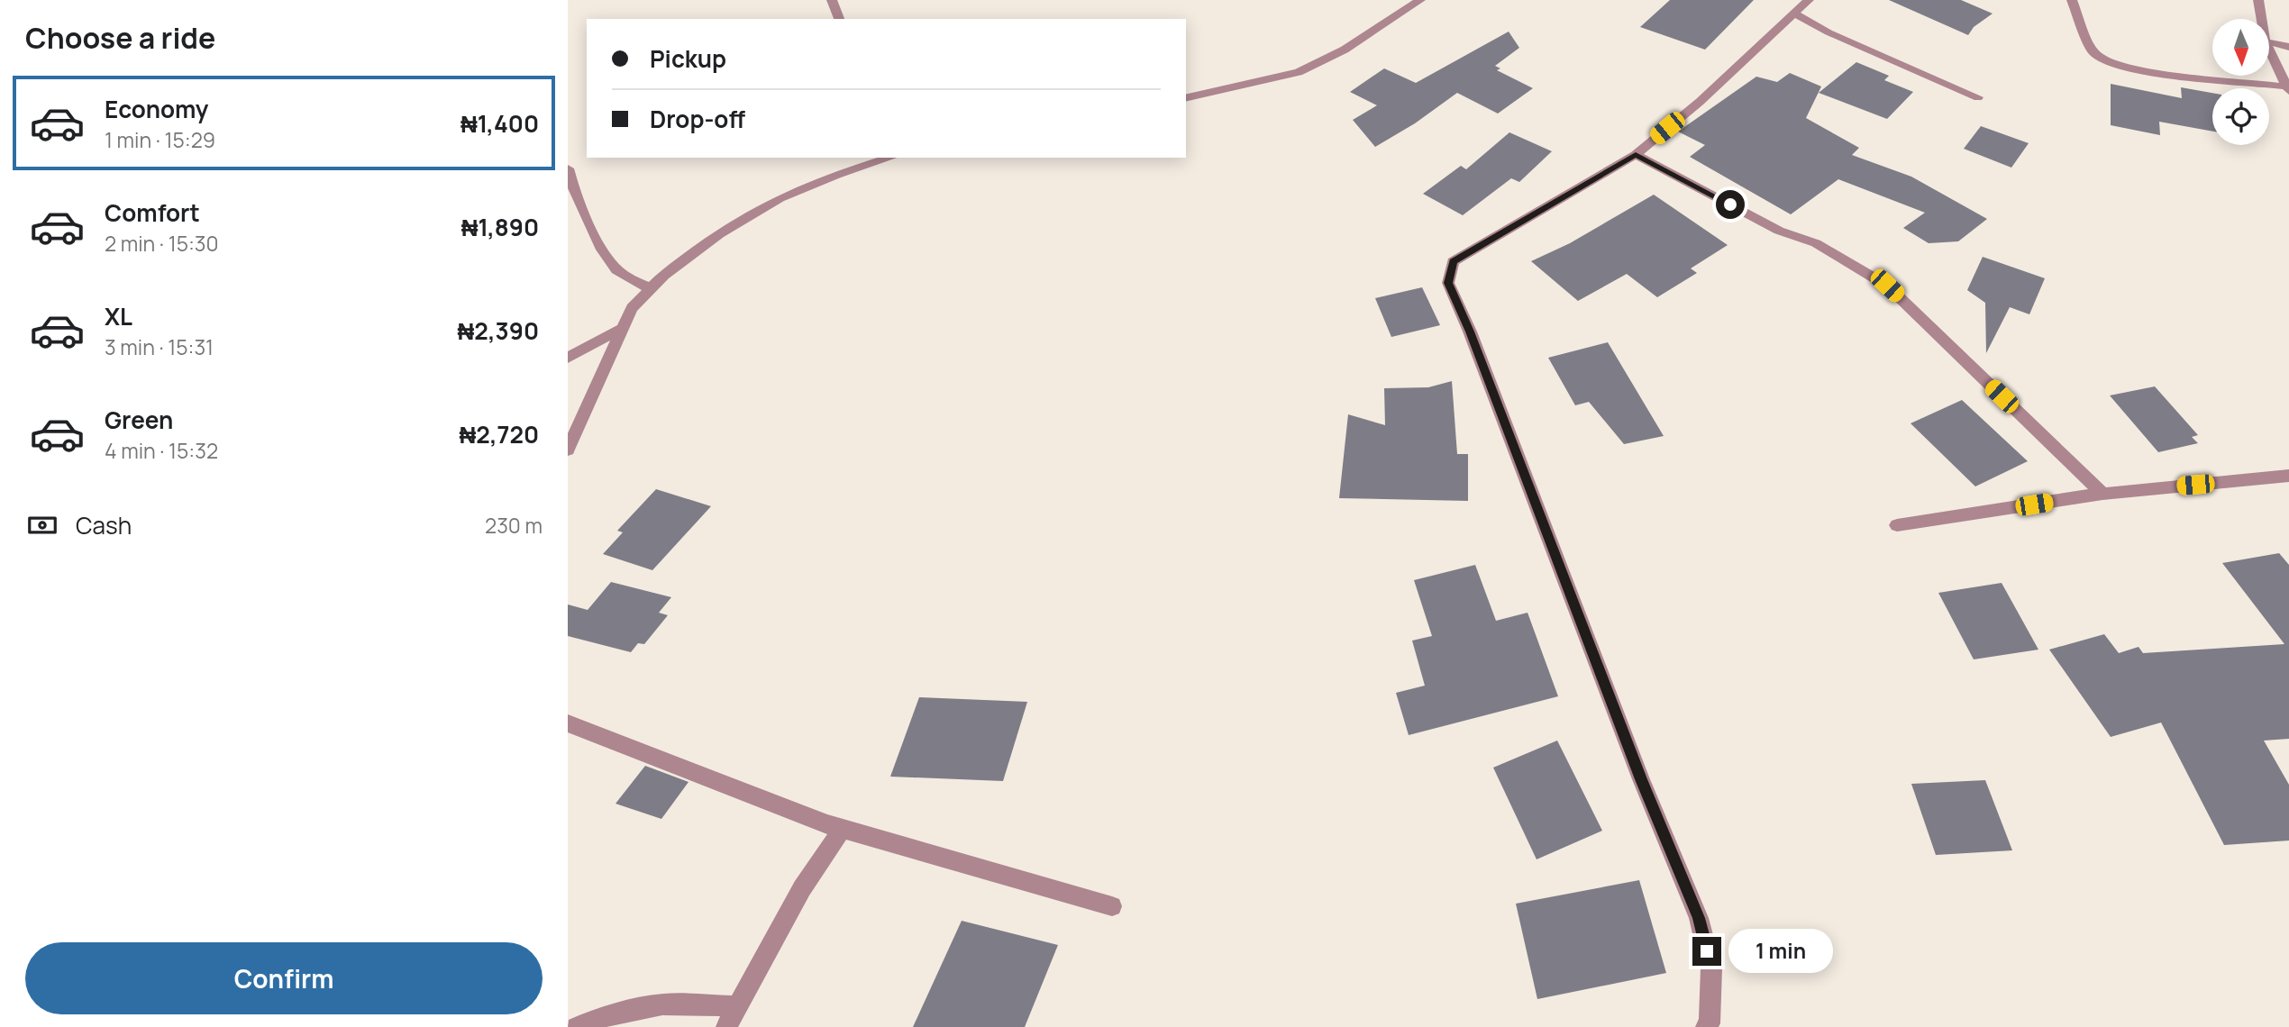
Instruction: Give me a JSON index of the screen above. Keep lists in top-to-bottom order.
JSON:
{
  "north": "bottom",
  "page": {
    "heading": "Choose a ride",
    "banner": ["Pickup", "Drop-off"],
    "list": [
      {
        "name": "Economy",
        "note": "1 min · 15:29",
        "value": "₦1,400"
      },
      {
        "name": "Comfort",
        "note": "2 min · 15:30",
        "value": "₦1,890"
      },
      {
        "name": "XL",
        "note": "3 min · 15:31",
        "value": "₦2,390"
      },
      {
        "name": "Green",
        "note": "4 min · 15:32",
        "value": "₦2,720"
      }
    ],
    "pay": ["Cash", "230 m"],
    "bubble": "1 min",
    "buttons": "Confirm"
  }
}
